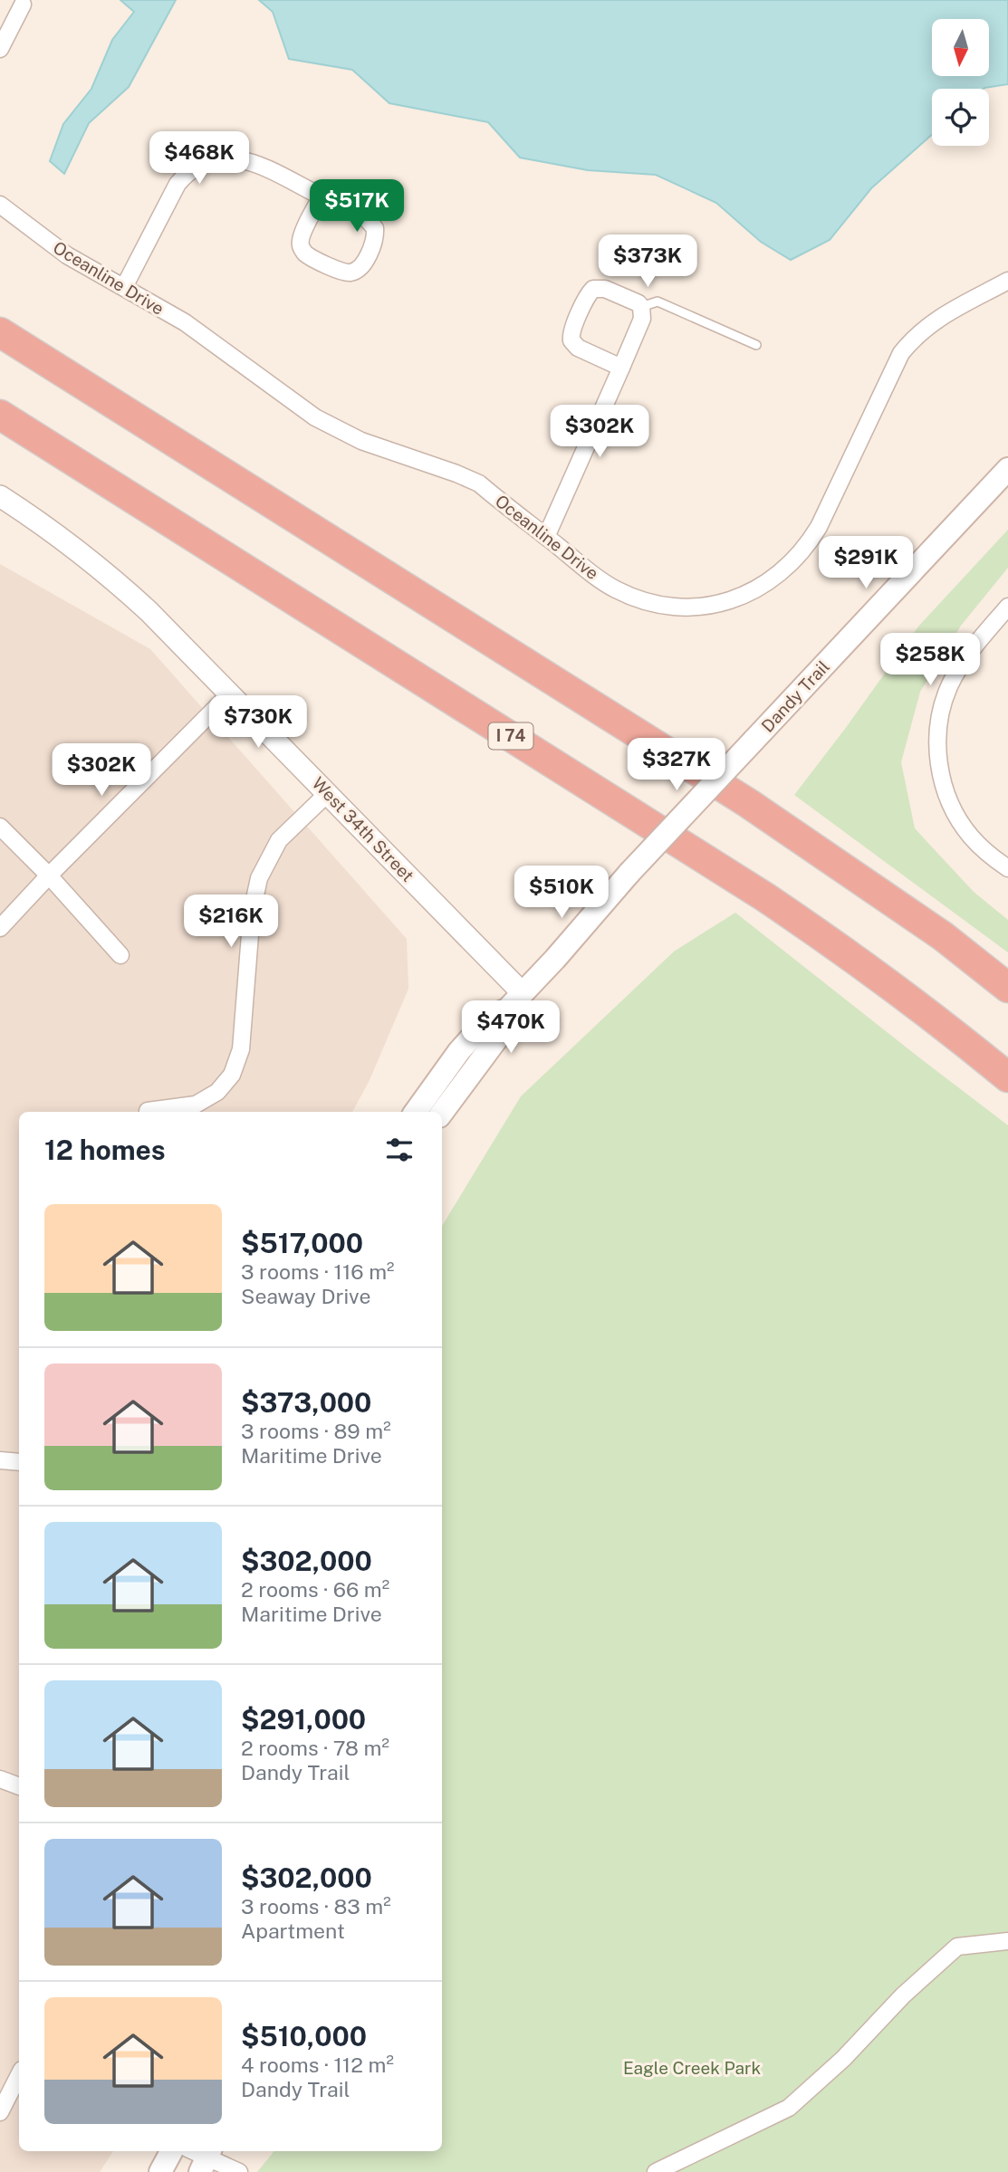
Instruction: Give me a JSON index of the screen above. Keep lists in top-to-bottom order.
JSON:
{
  "streets": {
    "highway": ["I 74"],
    "main road": ["Dandy Trail"],
    "street": ["Oceanline Drive", "West 34th Street"]
  },
  "crossings": [
    ["Dandy Trail", "West 34th Street"]
  ],
  "parks": ["Eagle Creek Park"],
  "north": "bottom",
  "page": {
    "price": [
      "$468K",
      "$517K",
      "$373K",
      "$302K",
      "$291K",
      "$258K",
      "$730K",
      "$327K",
      "$302K",
      "$510K",
      "$216K",
      "$470K"
    ],
    "heading": "12 homes",
    "list": [
      {
        "name": "$517,000",
        "note": "3 rooms · 116 m² · Seaway Drive"
      },
      {
        "name": "$373,000",
        "note": "3 rooms · 89 m² · Maritime Drive"
      },
      {
        "name": "$302,000",
        "note": "2 rooms · 66 m² · Maritime Drive"
      },
      {
        "name": "$291,000",
        "note": "2 rooms · 78 m² · Dandy Trail"
      },
      {
        "name": "$302,000",
        "note": "3 rooms · 83 m² · Apartment"
      },
      {
        "name": "$510,000",
        "note": "4 rooms · 112 m² · Dandy Trail"
      }
    ]
  }
}
